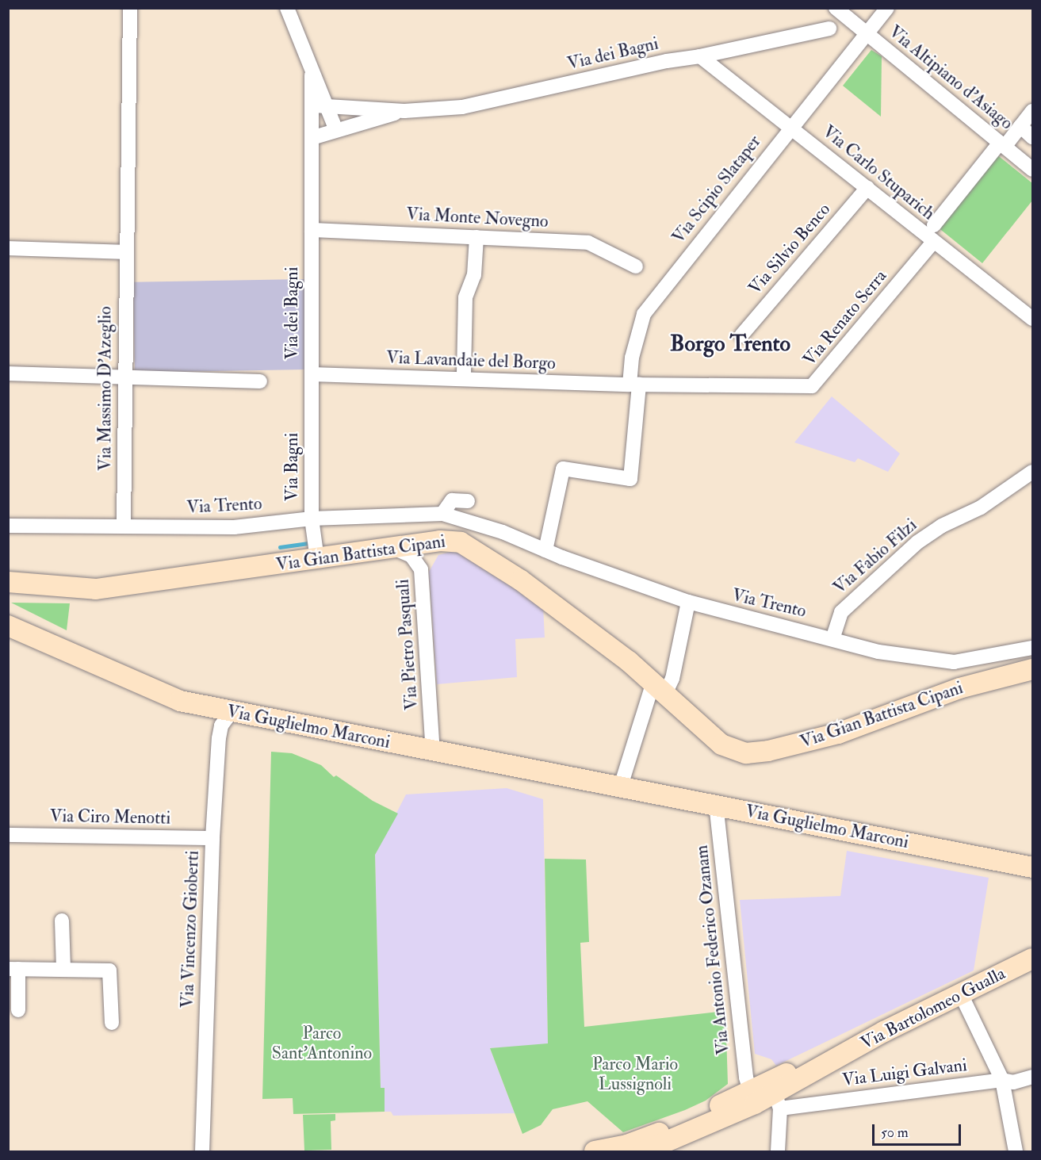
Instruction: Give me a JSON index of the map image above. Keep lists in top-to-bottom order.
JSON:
{
  "streets": {
    "main road": ["Via Gian Battista Cipani", "Via Guglielmo Marconi", "Via Bartolomeo Gualla"],
    "street": [
      "Via dei Bagni",
      "Via Altipiano d'Asiago",
      "Via Carlo Stuparich",
      "Via Scipio Slataper",
      "Via Monte Novegno",
      "Via Silvio Benco",
      "Via Renato Serra",
      "Via Lavandaie del Borgo",
      "Via Massimo D'Azeglio",
      "Via Bagni",
      "Via Trento",
      "Via Fabio Filzi",
      "Via Pietro Pasquali",
      "Via Ciro Menotti",
      "Via Vincenzo Gioberti",
      "Via Antonio Federico Ozanam",
      "Via Luigi Galvani"
    ]
  },
  "crossings": [
    ["Via dei Bagni", "Via Carlo Stuparich"],
    ["Via dei Bagni", "Via Monte Novegno"],
    ["Via dei Bagni", "Via Lavandaie del Borgo"],
    ["Via dei Bagni", "Via Bagni"],
    ["Via Altipiano d'Asiago", "Via Scipio Slataper"],
    ["Via Carlo Stuparich", "Via Scipio Slataper"],
    ["Via Carlo Stuparich", "Via Silvio Benco"],
    ["Via Carlo Stuparich", "Via Renato Serra"],
    ["Via Scipio Slataper", "Via Renato Serra"],
    ["Via Scipio Slataper", "Via Lavandaie del Borgo"],
    ["Via Scipio Slataper", "Via Trento"],
    ["Via Renato Serra", "Via Lavandaie del Borgo"],
    ["Via Lavandaie del Borgo", "Via Bagni"],
    ["Via Massimo D'Azeglio", "Via Trento"],
    ["Via Bagni", "Via Trento"],
    ["Via Bagni", "Via Gian Battista Cipani"],
    ["Via Trento", "Via Fabio Filzi"],
    ["Via Gian Battista Cipani", "Via Pietro Pasquali"],
    ["Via Pietro Pasquali", "Via Guglielmo Marconi"],
    ["Via Guglielmo Marconi", "Via Vincenzo Gioberti"],
    ["Via Guglielmo Marconi", "Via Antonio Federico Ozanam"],
    ["Via Ciro Menotti", "Via Vincenzo Gioberti"],
    ["Via Antonio Federico Ozanam", "Via Bartolomeo Gualla"],
    ["Via Bartolomeo Gualla", "Via Luigi Galvani"]
  ],
  "districts": ["Borgo Trento"],
  "parks": ["Parco Sant'Antonino", "Parco Mario Lussignoli"],
  "scale_bar": "50 m"
}
